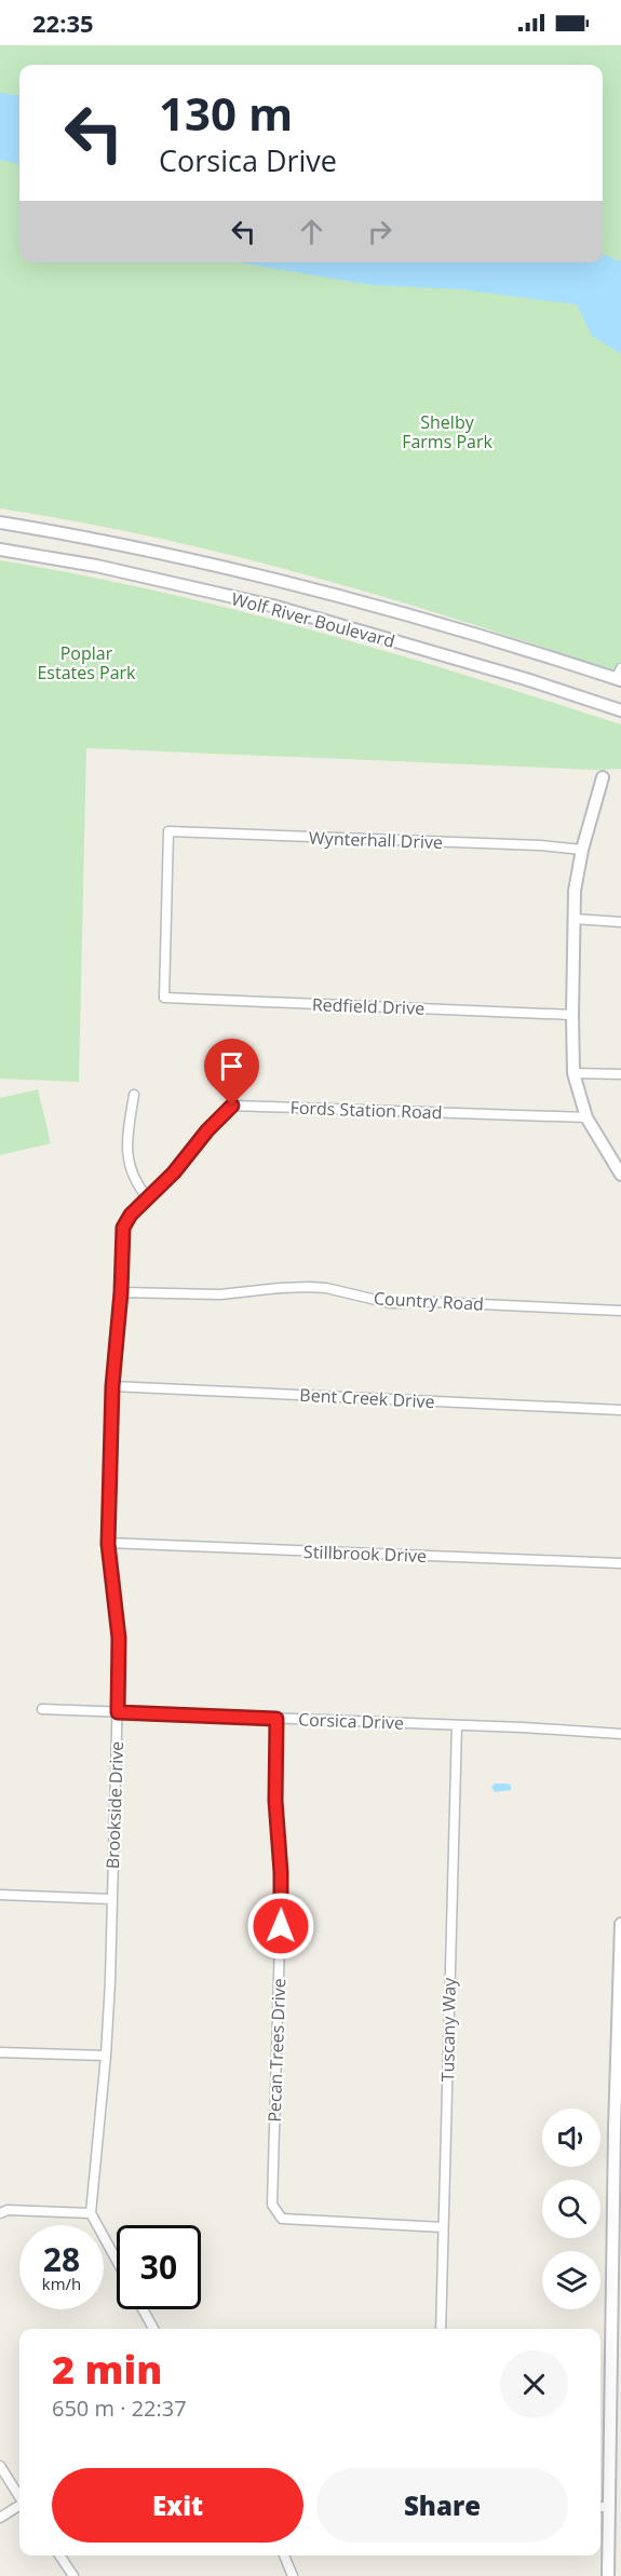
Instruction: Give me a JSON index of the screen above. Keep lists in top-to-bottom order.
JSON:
{
  "streets": {
    "main road": ["Wolf River Boulevard"],
    "street": [
      "Wynterhall Drive",
      "Redfield Drive",
      "Fords Station Road",
      "Country Road",
      "Bent Creek Drive",
      "Stillbrook Drive",
      "Corsica Drive",
      "Brookside Drive",
      "Tuscany Way",
      "Pecan Trees Drive"
    ]
  },
  "crossings": [
    ["Wynterhall Drive", "Redfield Drive"],
    ["Fords Station Road", "Brookside Drive"],
    ["Country Road", "Brookside Drive"],
    ["Bent Creek Drive", "Brookside Drive"],
    ["Stillbrook Drive", "Brookside Drive"],
    ["Corsica Drive", "Brookside Drive"],
    ["Corsica Drive", "Tuscany Way"],
    ["Corsica Drive", "Pecan Trees Drive"],
    ["Tuscany Way", "Pecan Trees Drive"]
  ],
  "parks": ["Shelby Farms Park", "Poplar Estates Park"],
  "page": {
    "status": "22:35",
    "turn": ["130 m", "Corsica Drive"],
    "speed": "28 km/h",
    "limit": "30",
    "heading": ["2 min", "650 m · 22:37"],
    "buttons": ["Exit", "Share"]
  }
}
